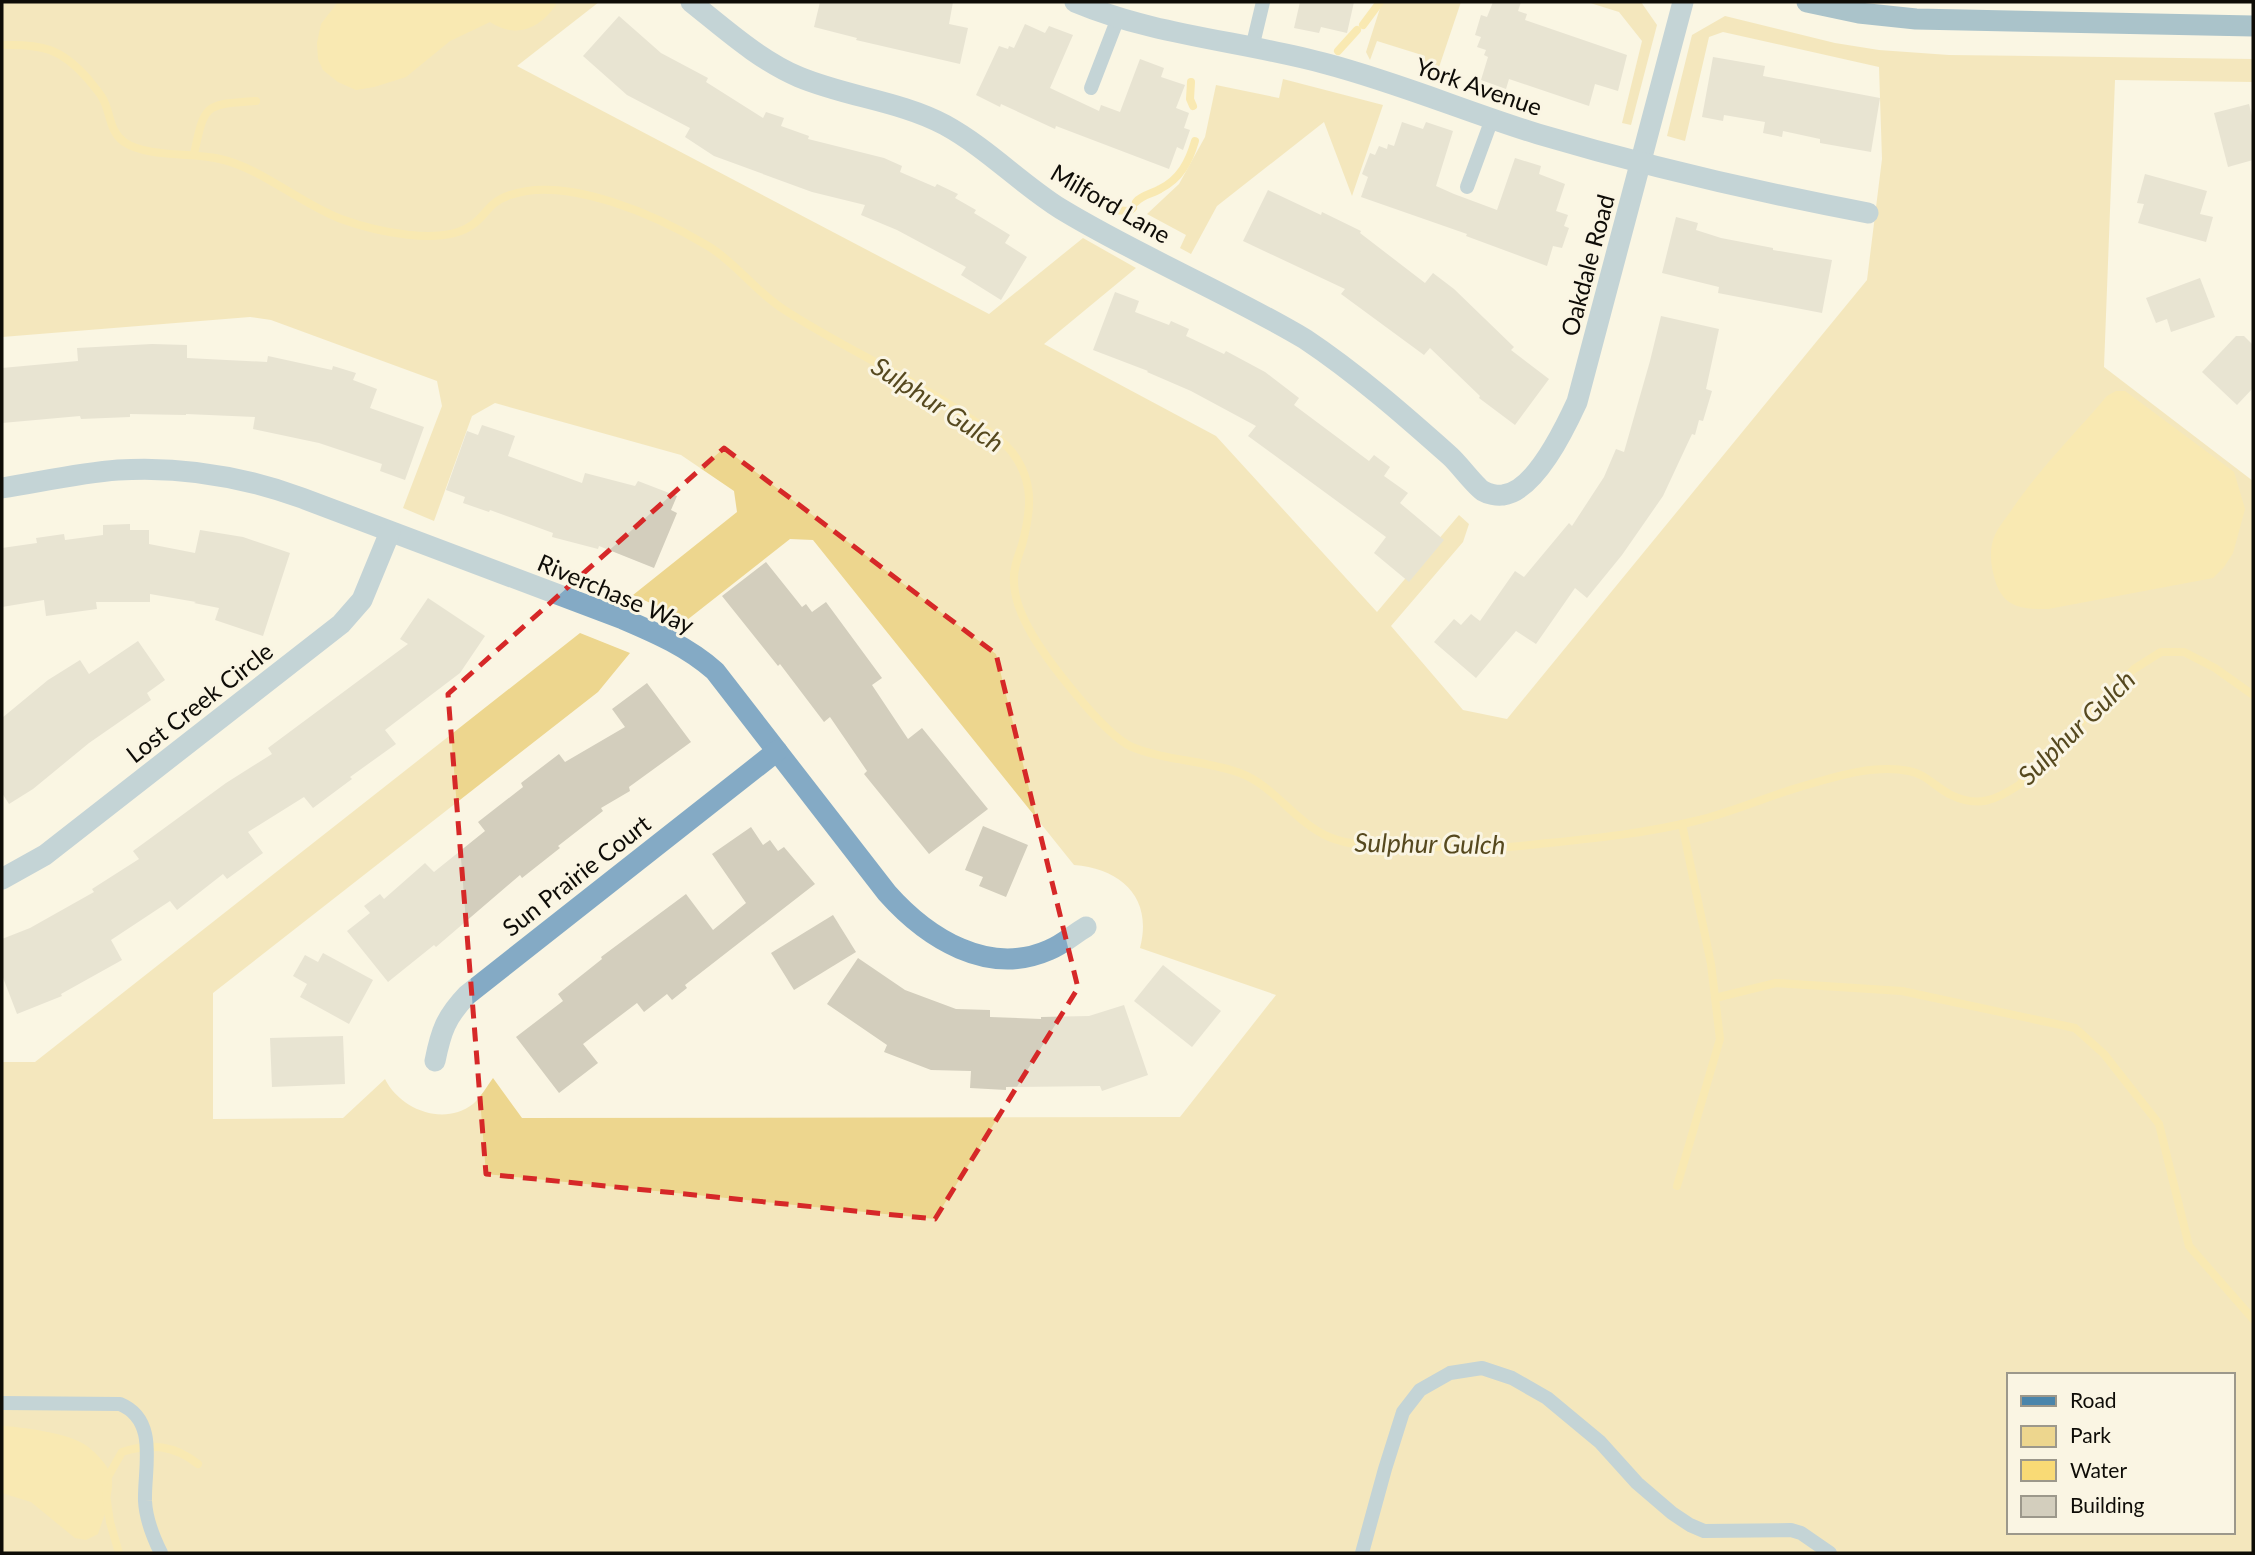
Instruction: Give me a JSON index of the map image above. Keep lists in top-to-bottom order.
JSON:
{
  "streets": {
    "street": [
      "York Avenue",
      "Milford Lane",
      "Oakdale Road",
      "Riverchase Way",
      "Lost Creek Circle",
      "Sun Prairie Court"
    ]
  },
  "crossings": [
    ["York Avenue", "Oakdale Road"],
    ["Milford Lane", "Oakdale Road"],
    ["Riverchase Way", "Lost Creek Circle"],
    ["Riverchase Way", "Sun Prairie Court"]
  ],
  "water": ["Sulphur Gulch"],
  "legend": [
    "Road",
    "Park",
    "Water",
    "Building"
  ]
}
